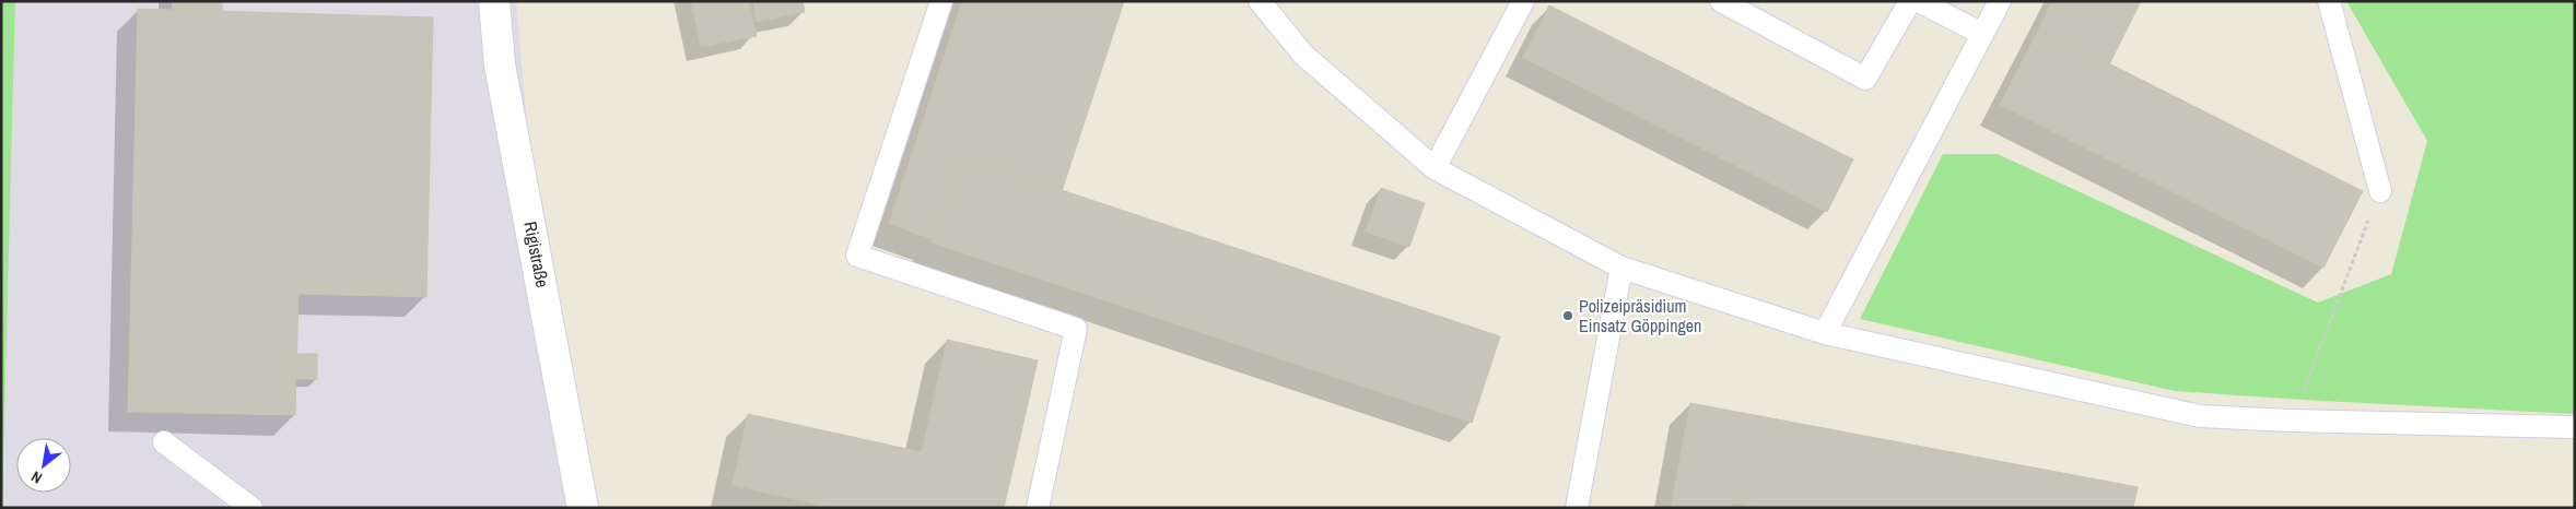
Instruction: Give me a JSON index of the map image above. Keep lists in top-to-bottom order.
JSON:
{
  "streets": {
    "street": ["Rigistraße"]
  },
  "places": ["Polizeipräsidium Einsatz Göppingen"],
  "north": "bottom left"
}
